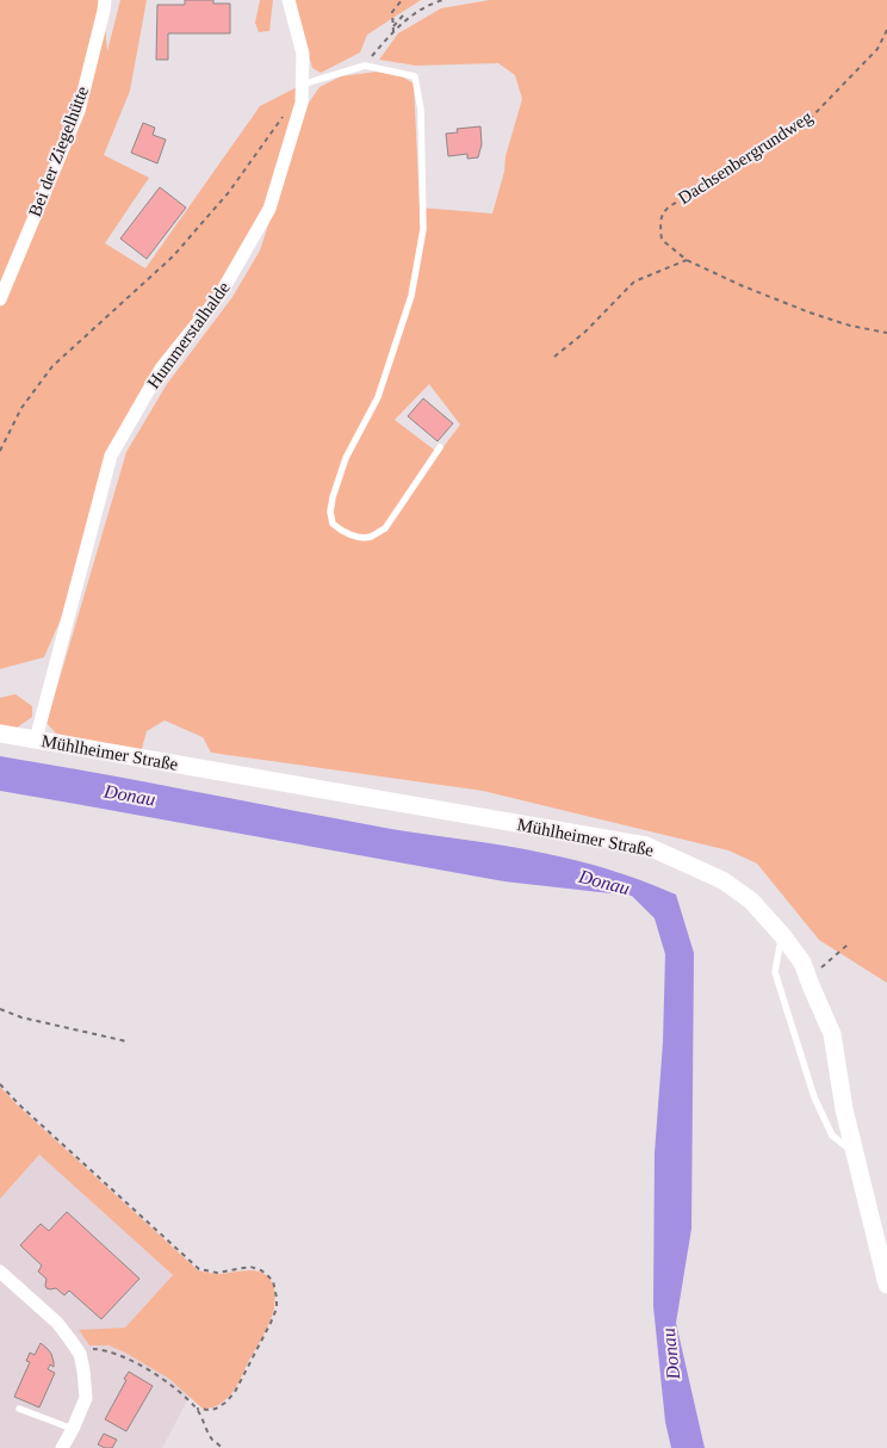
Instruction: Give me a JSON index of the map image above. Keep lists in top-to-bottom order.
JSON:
{
  "streets": {
    "main road": ["Mühlheimer Straße"],
    "street": ["Bei der Ziegelhütte", "Hummerstalhalde"],
    "path": ["Dachsenbergrundweg"]
  },
  "crossings": [
    ["Hummerstalhalde", "Mühlheimer Straße"]
  ],
  "water": ["Donau"]
}
